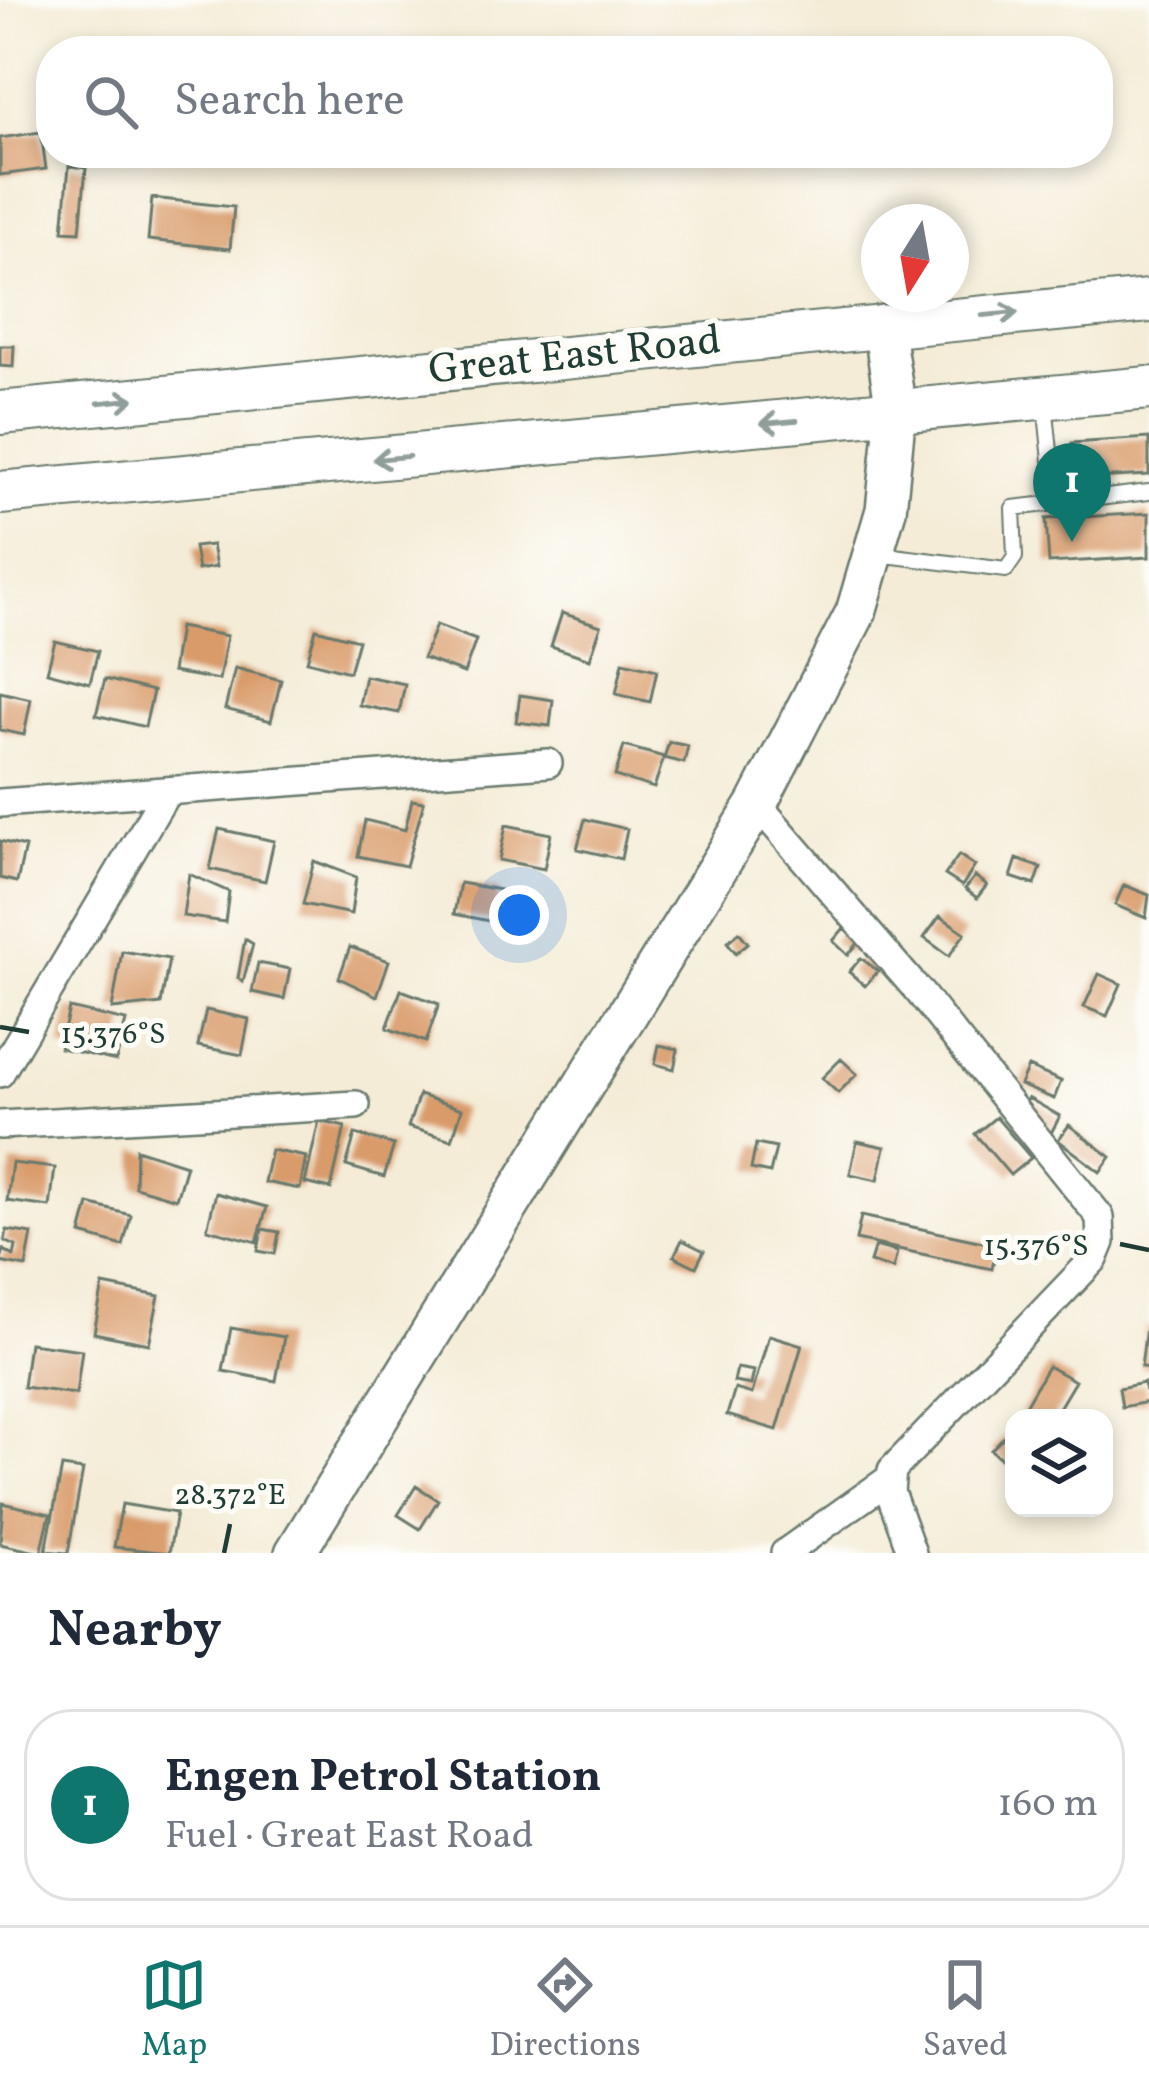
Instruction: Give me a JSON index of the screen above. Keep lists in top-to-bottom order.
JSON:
{
  "streets": {
    "main road": ["Great East Road"]
  },
  "north": "bottom",
  "page": {
    "search": "Search here",
    "pins": "1",
    "heading": "Nearby",
    "list": [
      {
        "mark": "1",
        "name": "Engen Petrol Station",
        "note": "Fuel · Great East Road",
        "value": "160 m"
      }
    ],
    "nav": ["Map", "Directions", "Saved"]
  },
  "coordinates": ["15.376°S", "28.372°E"]
}
